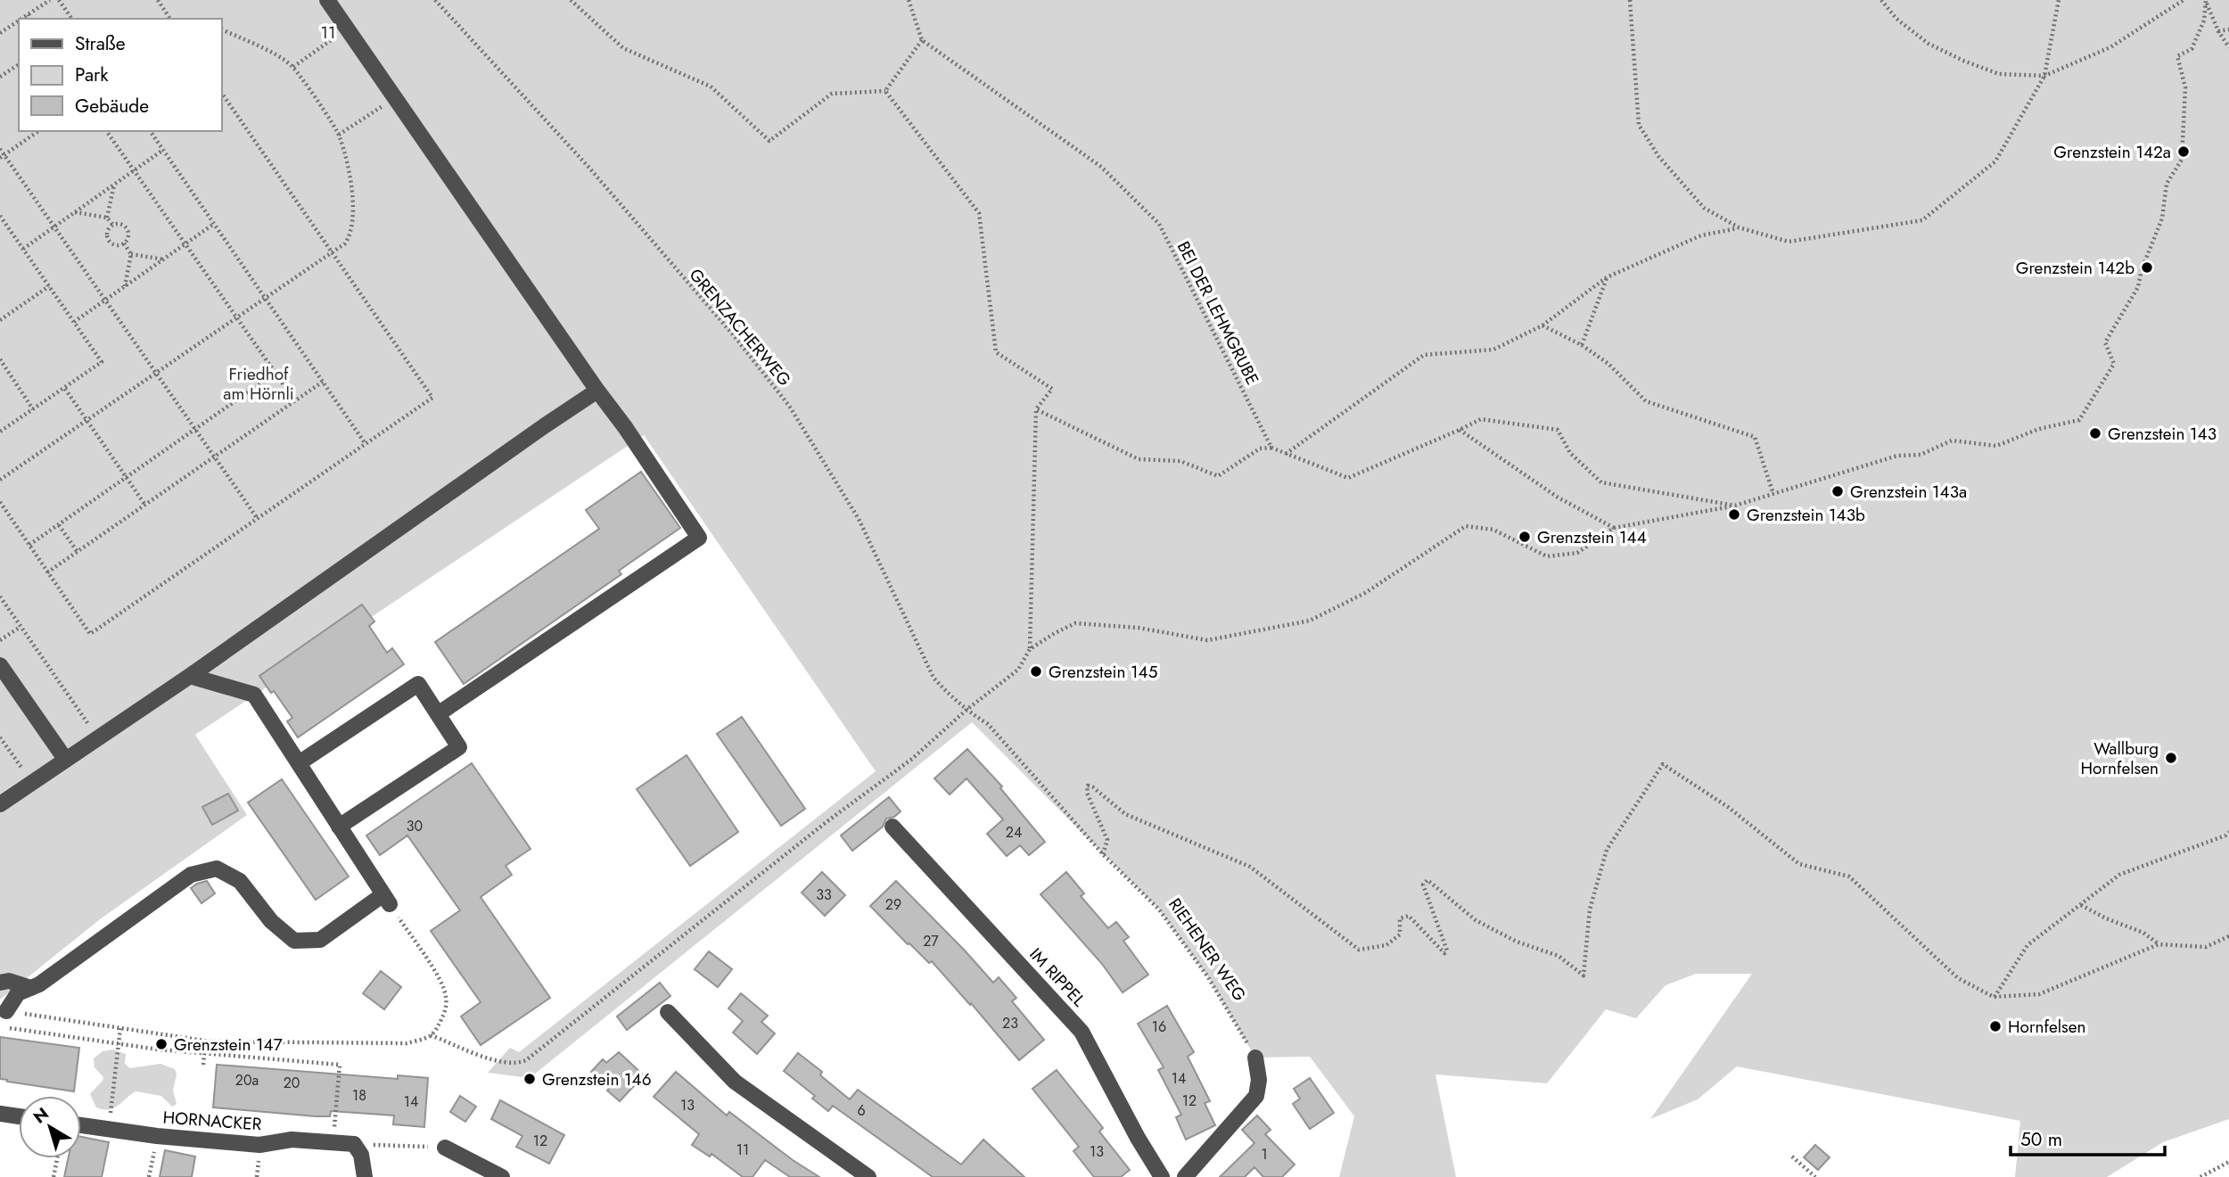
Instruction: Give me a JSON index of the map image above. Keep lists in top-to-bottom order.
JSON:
{
  "streets": {
    "street": ["IM RIPPEL", "HORNACKER"],
    "path": ["BEI DER LEHMGRUBE", "GRENZACHERWEG", "RIEHENER WEG"]
  },
  "crossings": [
    ["GRENZACHERWEG", "RIEHENER WEG"]
  ],
  "parks": ["11", "Friedhof am Hörnli"],
  "places": [
    "Grenzstein 142a",
    "Grenzstein 142b",
    "Grenzstein 143",
    "Grenzstein 143a",
    "Grenzstein 143b",
    "Grenzstein 144",
    "Grenzstein 145",
    "Wallburg Hornfelsen",
    "Hornfelsen",
    "Grenzstein 147",
    "Grenzstein 146"
  ],
  "house_numbers": [
    "30",
    "24",
    "33",
    "29",
    "27",
    "23",
    "16",
    "14",
    "20a",
    "20",
    "18",
    "12",
    "14",
    "13",
    "6",
    "12",
    "11",
    "13",
    "1"
  ],
  "legend": ["Straße", "Park", "Gebäude"],
  "scale_bar": "50 m",
  "north": "top left"
}
